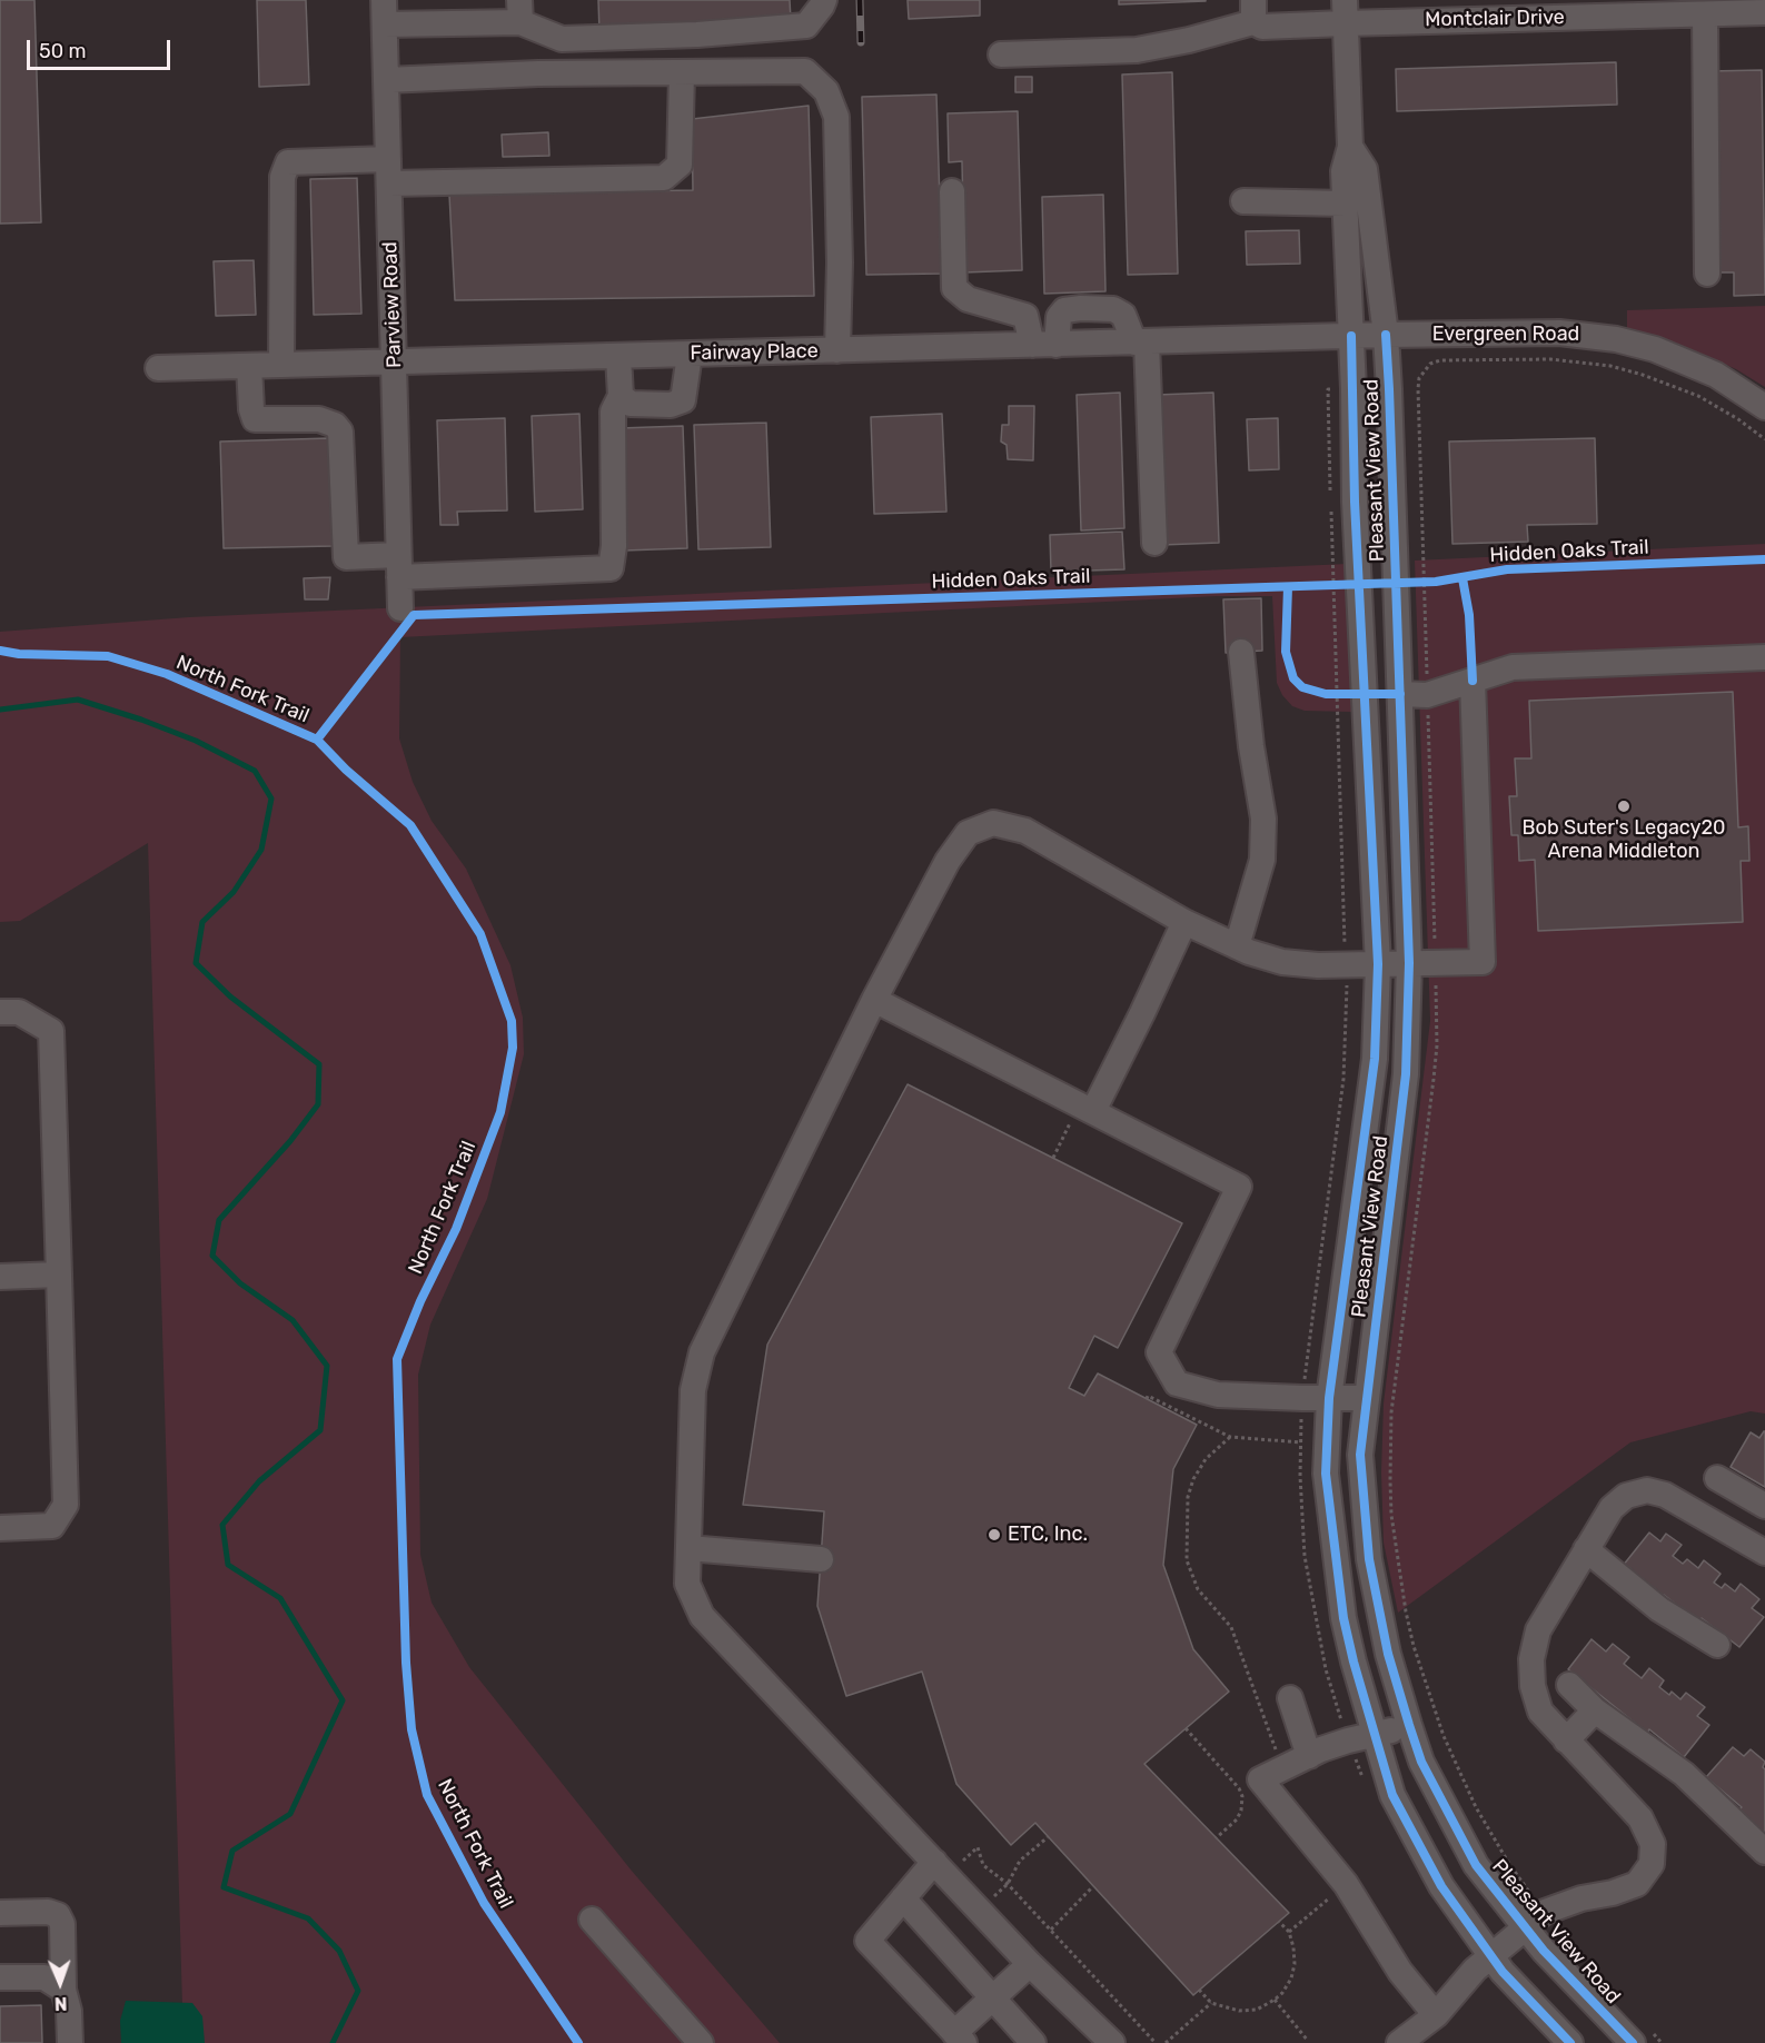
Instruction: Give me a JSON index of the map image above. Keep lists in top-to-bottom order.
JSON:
{
  "streets": {
    "street": [
      "Montclair Drive",
      "Parview Road",
      "Evergreen Road",
      "Fairway Place",
      "Pleasant View Road"
    ],
    "cycle path": ["Hidden Oaks Trail", "North Fork Trail"]
  },
  "crossings": [
    ["Montclair Drive", "Pleasant View Road"],
    ["Parview Road", "Fairway Place"],
    ["Evergreen Road", "Fairway Place"],
    ["Evergreen Road", "Pleasant View Road"],
    ["Fairway Place", "Pleasant View Road"]
  ],
  "places": ["Bob Suter's Legacy20 Arena Middleton", "ETC, Inc."],
  "scale_bar": "50 m",
  "north": "bottom"
}
